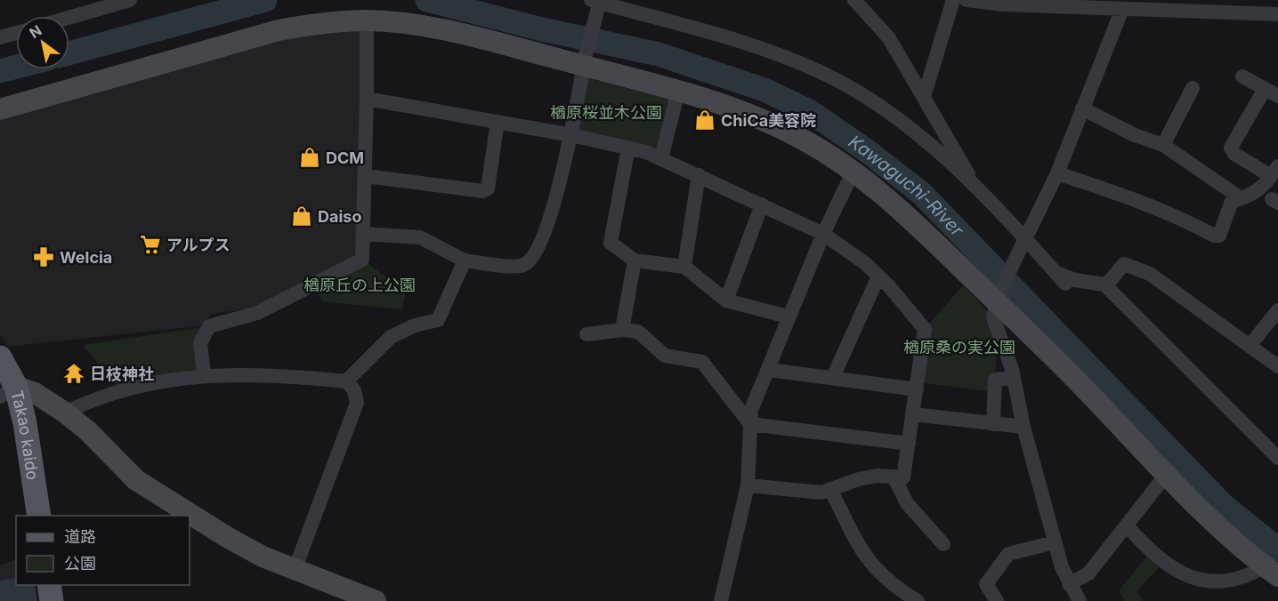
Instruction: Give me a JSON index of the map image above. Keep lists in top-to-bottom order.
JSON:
{
  "streets": {
    "main road": ["Takao kaido"]
  },
  "water": ["Kawaguchi-River"],
  "parks": ["楢原桜並木公園", "楢原丘の上公園", "楢原桑の実公園"],
  "places": {
    "shop": ["ChiCa美容院", "DCM", "Daiso"],
    "supermarket": ["アルプス"],
    "pharmacy": ["Welcia"],
    "temple": ["日枝神社"]
  },
  "legend": ["道路", "公園"],
  "north": "top left"
}
